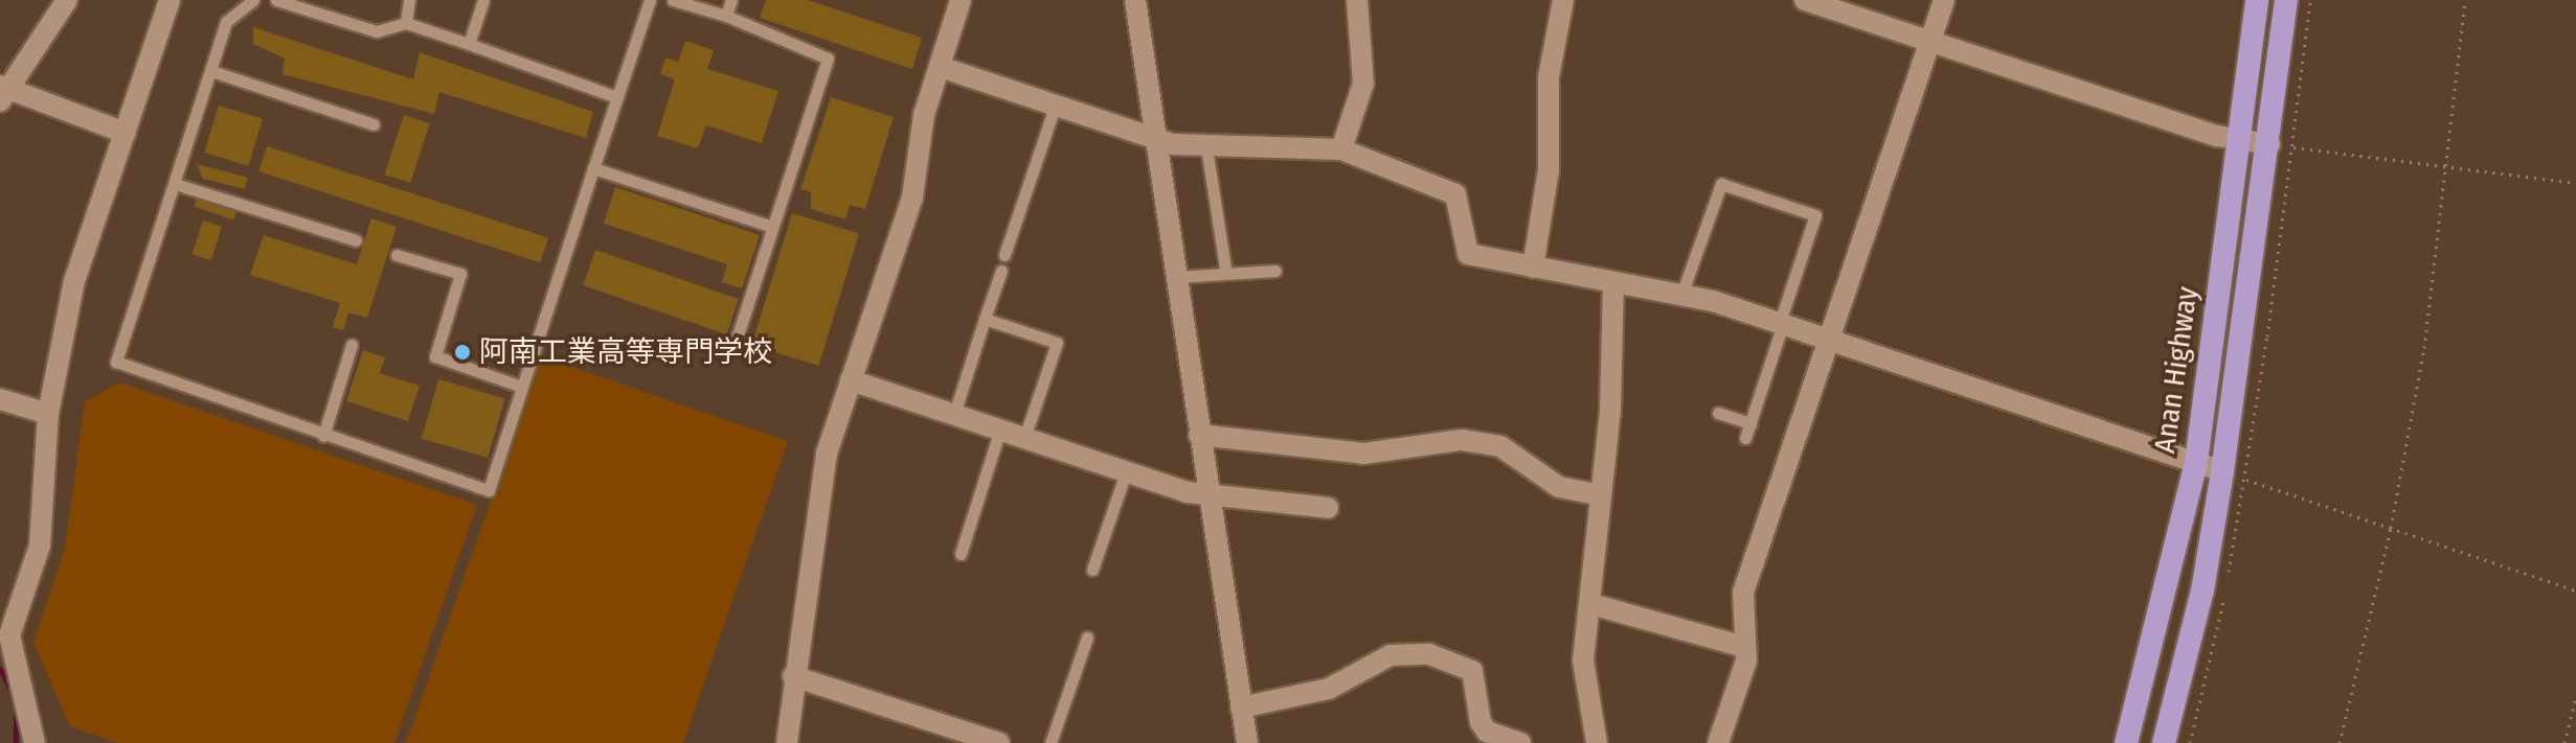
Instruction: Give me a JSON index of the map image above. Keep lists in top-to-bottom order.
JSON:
{
  "streets": {
    "highway": ["Anan Highway"]
  },
  "places": ["阿南工業高等専門学校"]
}
